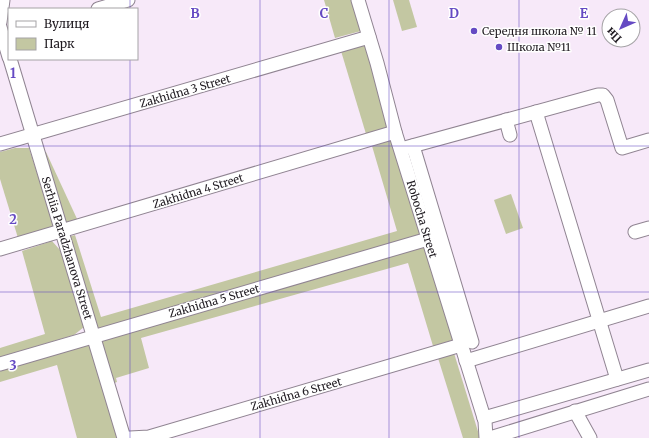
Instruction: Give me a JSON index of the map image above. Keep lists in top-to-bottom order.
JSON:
{
  "streets": {
    "street": [
      "Zakhidna 3 Street",
      "Zakhidna 4 Street",
      "Robocha Street",
      "Serhiia Paradzhanova Street",
      "Zakhidna 5 Street",
      "Zakhidna 6 Street"
    ]
  },
  "crossings": [
    ["Zakhidna 3 Street", "Robocha Street"],
    ["Zakhidna 3 Street", "Serhiia Paradzhanova Street"],
    ["Zakhidna 4 Street", "Robocha Street"],
    ["Zakhidna 4 Street", "Serhiia Paradzhanova Street"],
    ["Robocha Street", "Zakhidna 5 Street"],
    ["Robocha Street", "Zakhidna 6 Street"],
    ["Serhiia Paradzhanova Street", "Zakhidna 5 Street"]
  ],
  "places": ["Середня школа № 11", "Школа №11"],
  "legend": ["Вулиця", "Парк"],
  "north": "bottom left",
  "grid": {
    "columns": [
      "B",
      "C",
      "D",
      "E"
    ],
    "rows": ["1", "2", "3"]
  }
}
